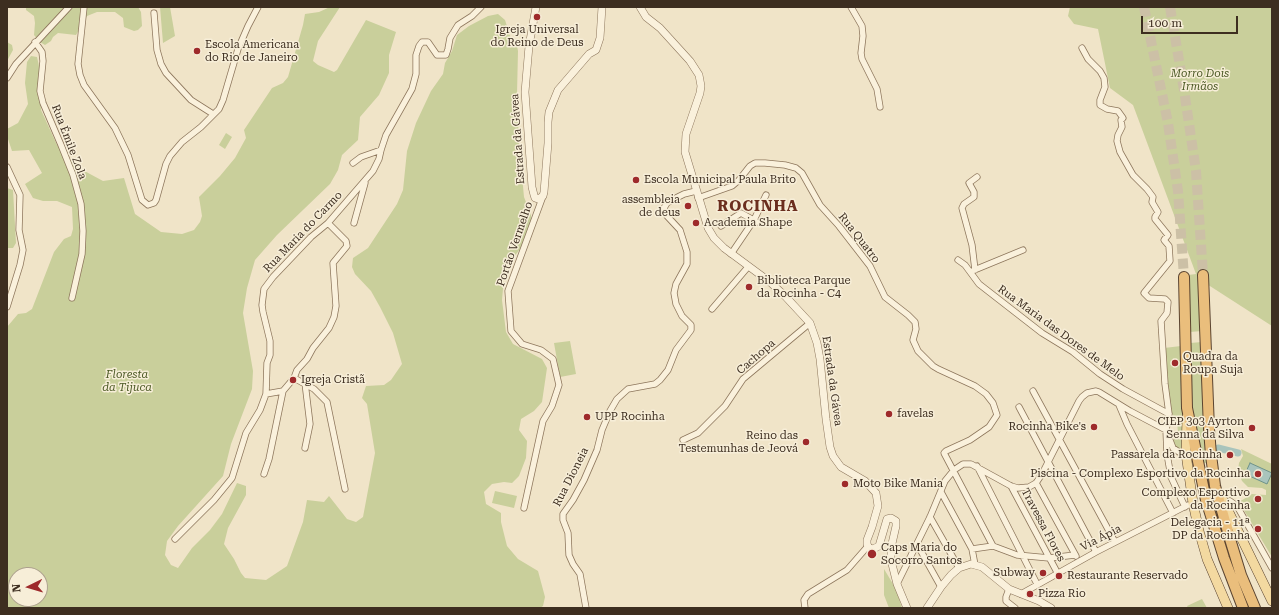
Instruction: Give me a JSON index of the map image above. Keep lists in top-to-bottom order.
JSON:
{
  "streets": {
    "street": [
      "Estrada da Gávea",
      "Rua Émile Zola",
      "Rua Maria do Carmo",
      "Rua Quatro",
      "Portão Vermelho",
      "Rua Maria das Dores de Melo",
      "Cachopa",
      "Rua Dioneia",
      "Travessa Flores",
      "Via Ápia"
    ]
  },
  "crossings": [
    ["Estrada da Gávea", "Rua Quatro"],
    ["Estrada da Gávea", "Portão Vermelho"],
    ["Estrada da Gávea", "Cachopa"],
    ["Estrada da Gávea", "Rua Dioneia"],
    ["Rua Quatro", "Rua Dioneia"],
    ["Travessa Flores", "Via Ápia"]
  ],
  "districts": ["ROCINHA"],
  "parks": ["Morro Dois Irmãos", "Floresta da Tijuca"],
  "places": [
    "Igreja Universal do Reino de Deus",
    "Escola Americana do Rio de Janeiro",
    "Escola Municipal Paula Brito",
    "assembleia de deus",
    "Academia Shape",
    "Biblioteca Parque da Rocinha - C4",
    "Quadra da Roupa Suja",
    "Igreja Cristã",
    "favelas",
    "UPP Rocinha",
    "Rocinha Bike's",
    "CIEP 303 Ayrton Senna da Silva",
    "Reino das Testemunhas de Jeová",
    "Passarela da Rocinha",
    "Piscina - Complexo Esportivo da Rocinha",
    "Moto Bike Mania",
    "Complexo Esportivo da Rocinha",
    "Delegacia - 11ª DP da Rocinha",
    "Caps Maria do Socorro Santos",
    "Subway",
    "Restaurante Reservado",
    "Pizza Rio"
  ],
  "scale_bar": "100 m",
  "north": "left"
}
